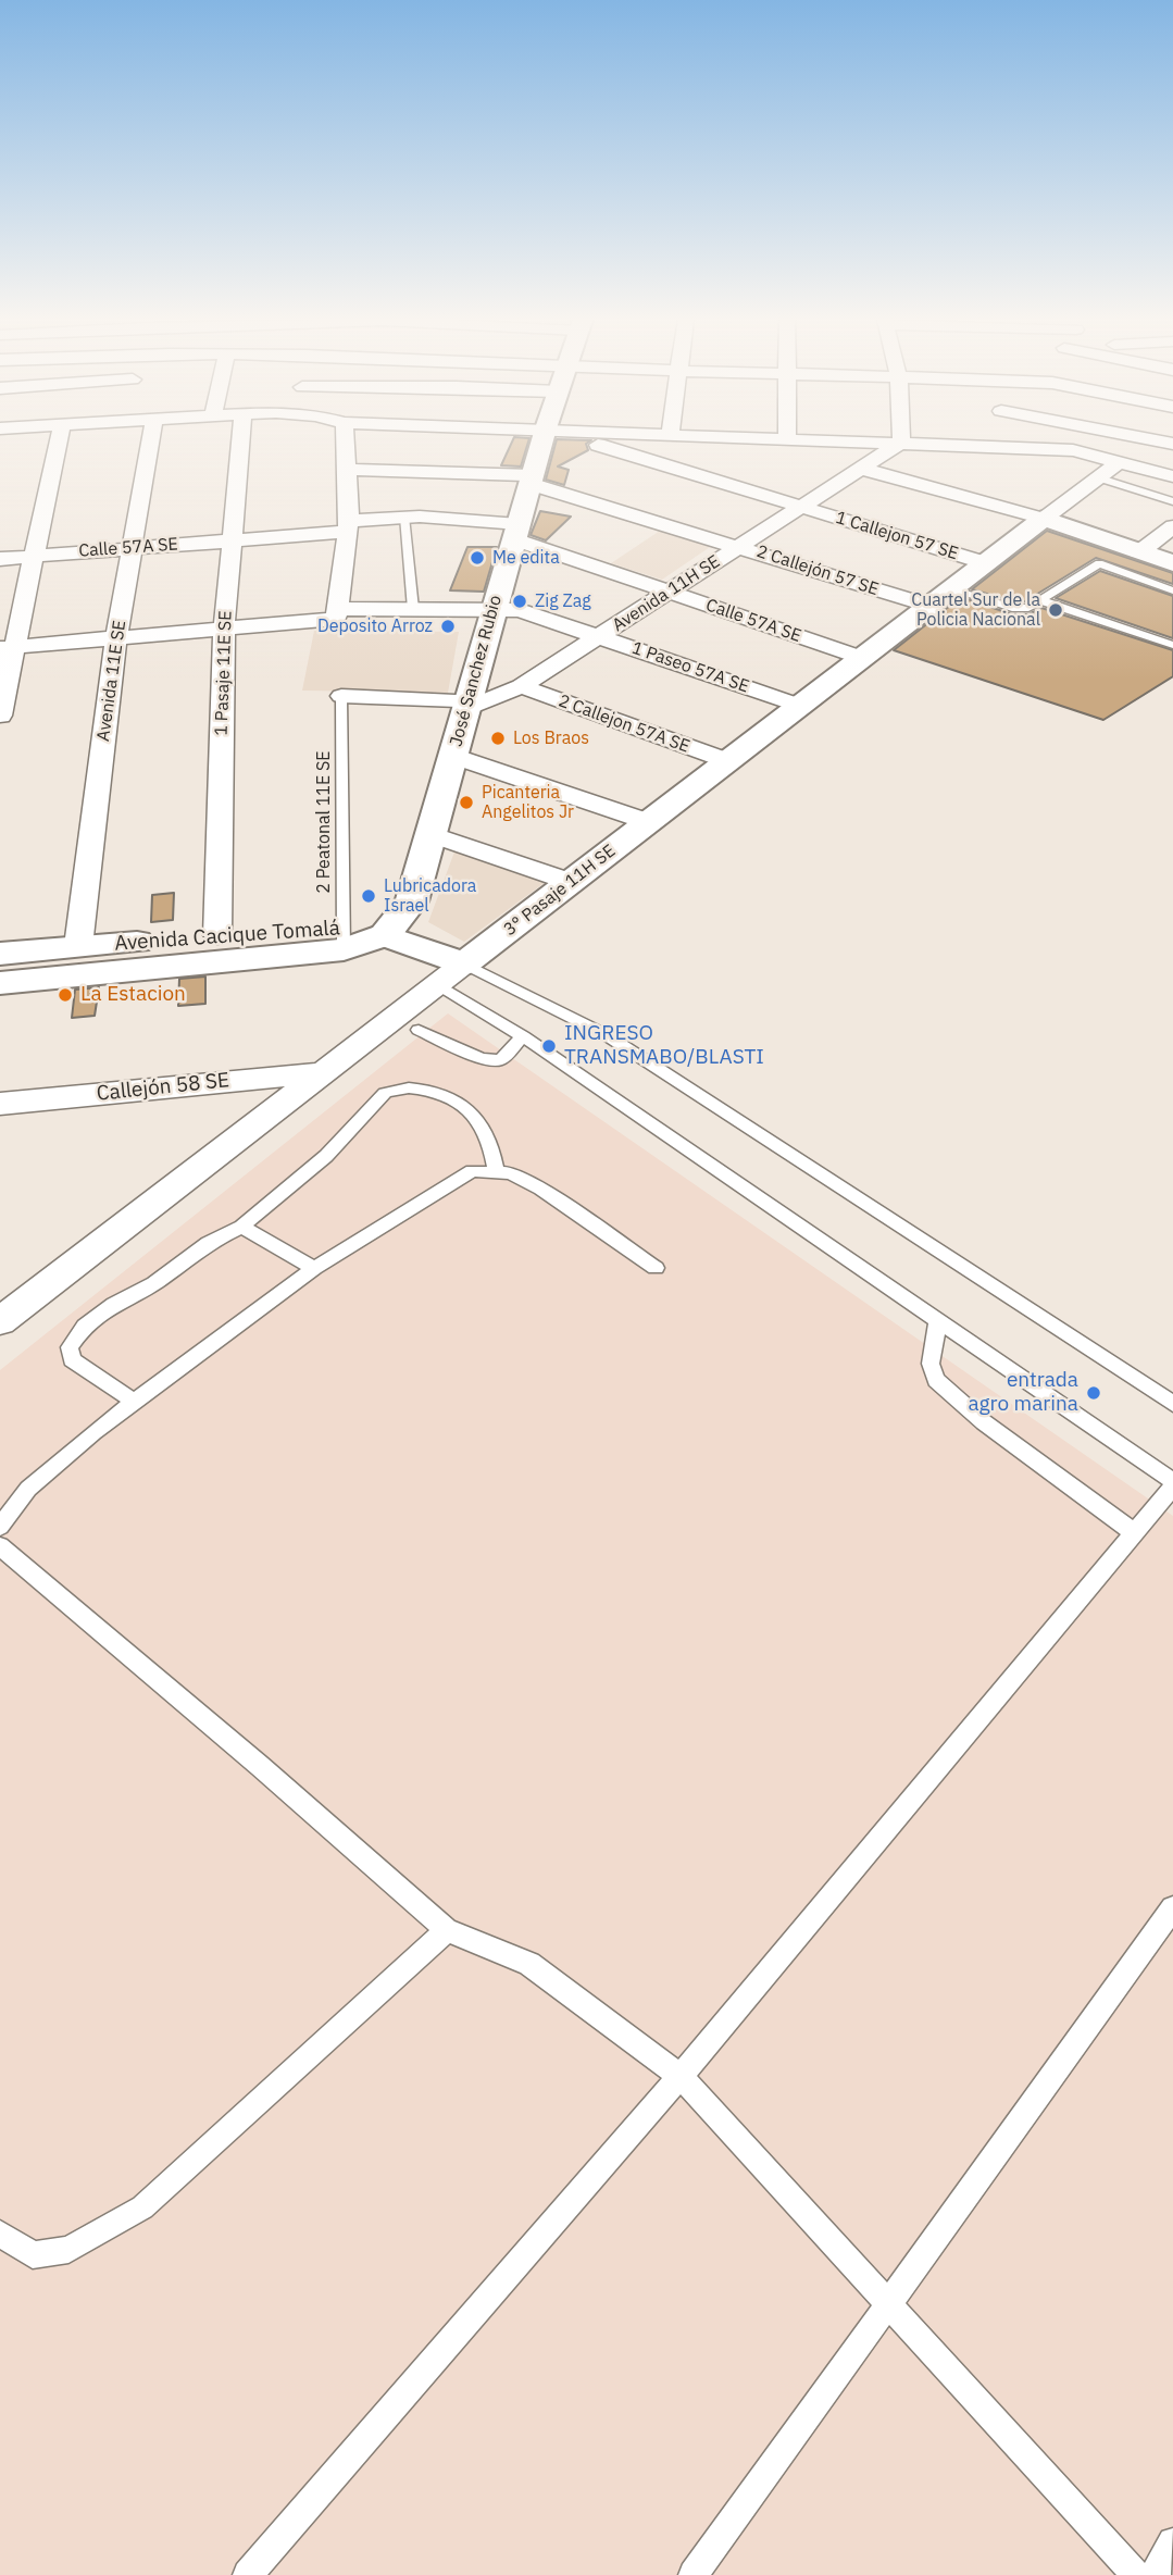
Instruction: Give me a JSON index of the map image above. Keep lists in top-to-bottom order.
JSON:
{
  "streets": {
    "main road": ["José Sanchez Rubio", "3° Pasaje 11H SE", "Avenida Cacique Tomalá"],
    "street": [
      "1 Callejon 57 SE",
      "Calle 57A SE",
      "2 Callejón 57 SE",
      "Avenida 11H SE",
      "1 Paseo 57A SE",
      "1 Pasaje 11E SE",
      "Avenida 11E SE",
      "2 Callejon 57A SE",
      "Callejón 58 SE"
    ],
    "lane": ["2 Peatonal 11E SE"]
  },
  "crossings": [
    ["1 Callejon 57 SE", "Avenida 11H SE"],
    ["1 Callejon 57 SE", "3° Pasaje 11H SE"],
    ["Calle 57A SE", "Avenida 11H SE"],
    ["Calle 57A SE", "José Sanchez Rubio"],
    ["Calle 57A SE", "1 Pasaje 11E SE"],
    ["Calle 57A SE", "Avenida 11E SE"],
    ["Calle 57A SE", "3° Pasaje 11H SE"],
    ["2 Callejón 57 SE", "Avenida 11H SE"],
    ["2 Callejón 57 SE", "José Sanchez Rubio"],
    ["2 Callejón 57 SE", "3° Pasaje 11H SE"],
    ["Avenida 11H SE", "1 Paseo 57A SE"],
    ["Avenida 11H SE", "José Sanchez Rubio"],
    ["Avenida 11H SE", "2 Callejon 57A SE"],
    ["1 Paseo 57A SE", "José Sanchez Rubio"],
    ["1 Paseo 57A SE", "1 Pasaje 11E SE"],
    ["1 Paseo 57A SE", "Avenida 11E SE"],
    ["1 Paseo 57A SE", "3° Pasaje 11H SE"],
    ["José Sanchez Rubio", "Avenida Cacique Tomalá"],
    ["1 Pasaje 11E SE", "Avenida Cacique Tomalá"],
    ["Avenida 11E SE", "Avenida Cacique Tomalá"],
    ["2 Callejon 57A SE", "3° Pasaje 11H SE"],
    ["2 Peatonal 11E SE", "Avenida Cacique Tomalá"],
    ["3° Pasaje 11H SE", "Callejón 58 SE"]
  ],
  "places": [
    "Me edita",
    "Zig Zag",
    "Cuartel Sur de la Policia Nacional",
    "Deposito Arroz",
    "Los Braos",
    "Picanteria Angelitos Jr",
    "Lubricadora Israel",
    "La Estacion",
    "INGRESO TRANSMABO/BLASTI",
    "entrada agro marina"
  ]
}
